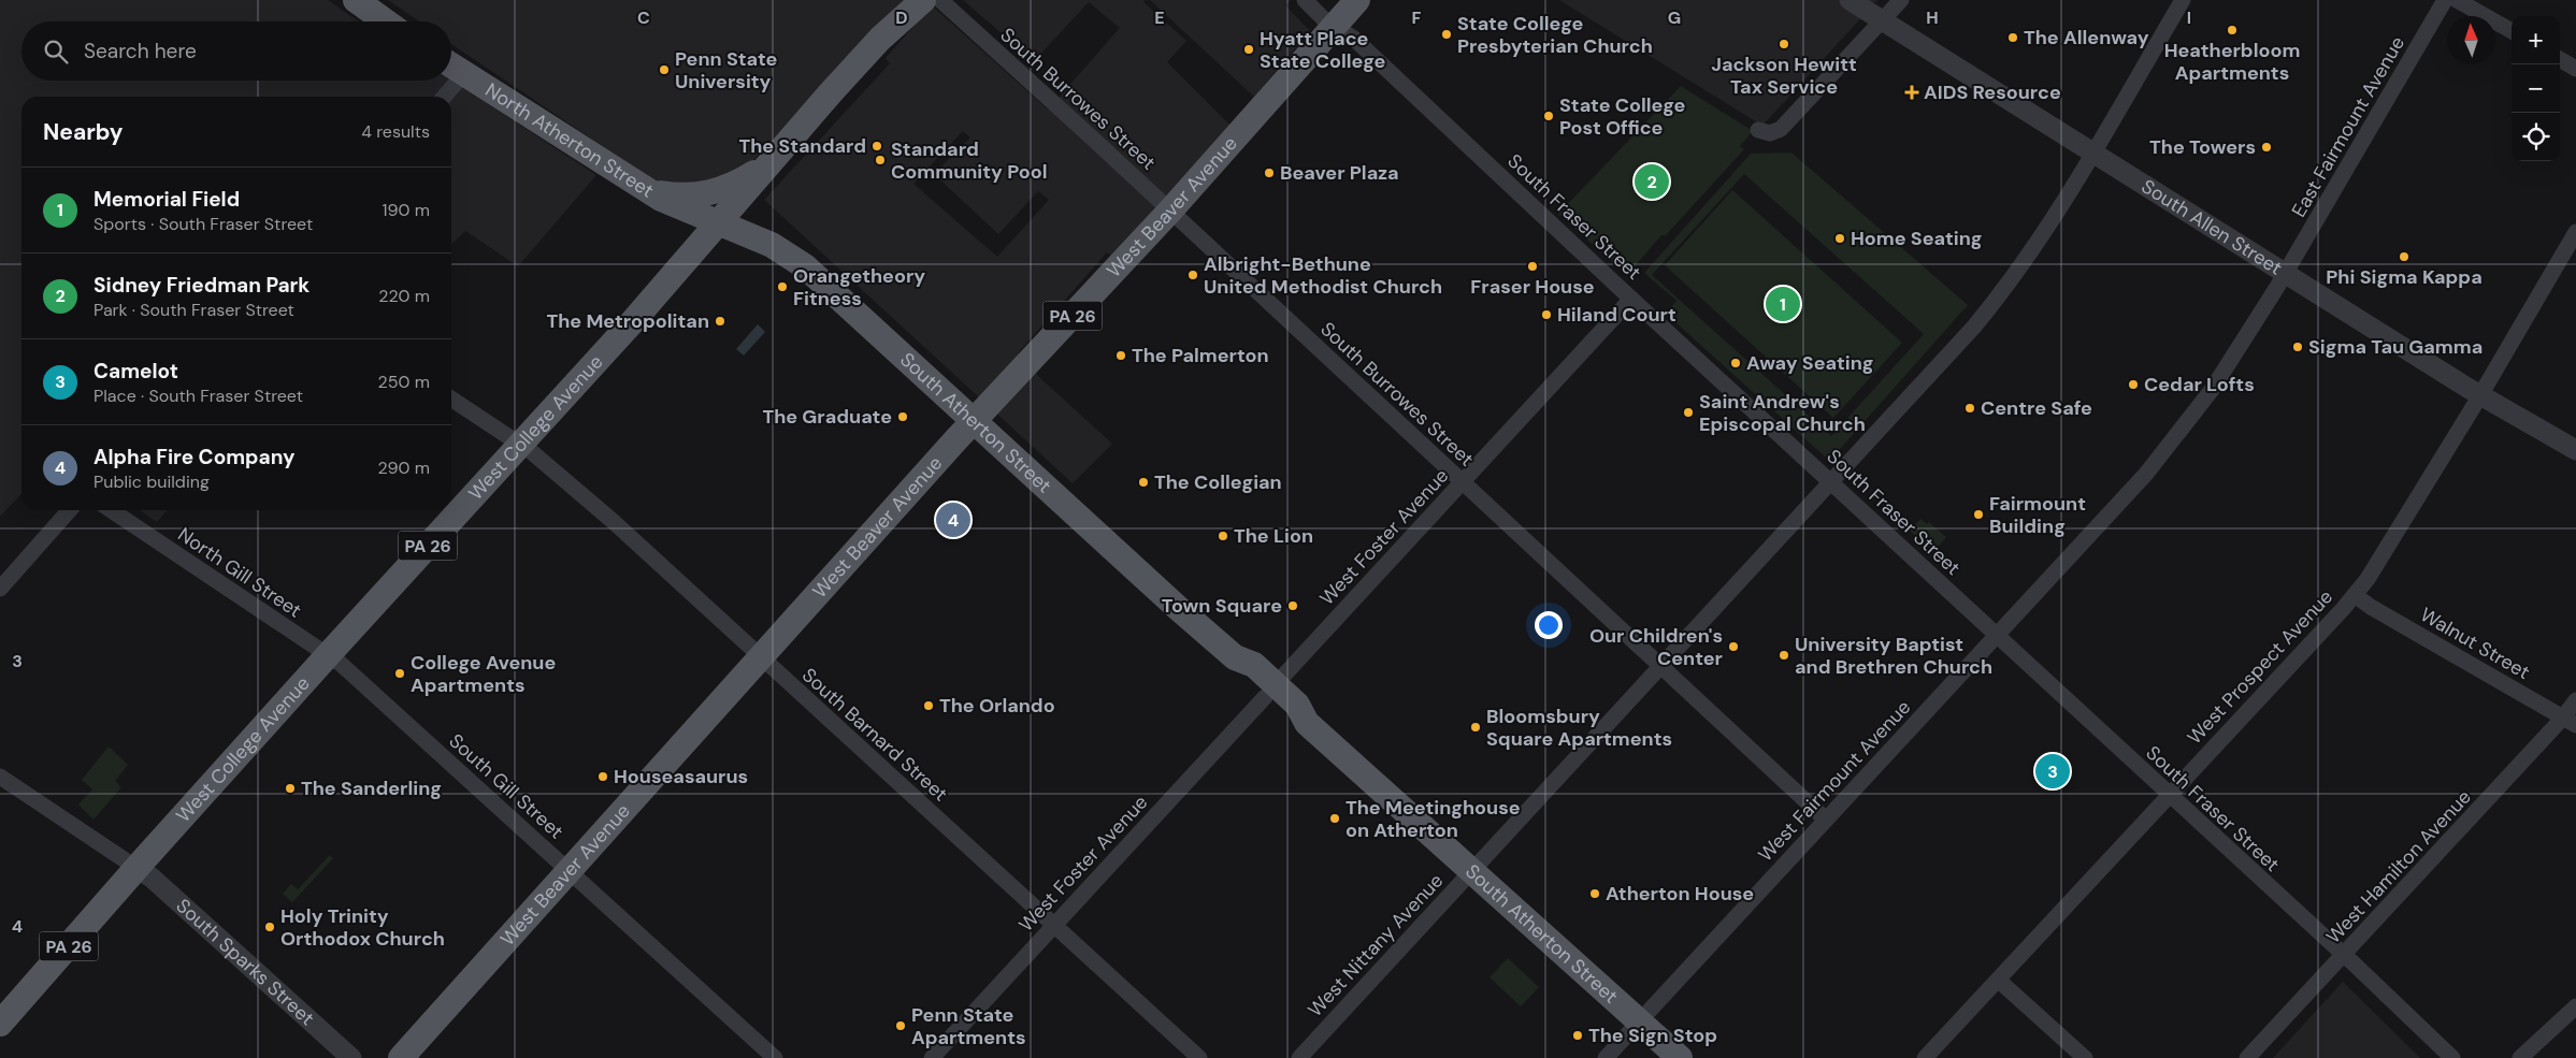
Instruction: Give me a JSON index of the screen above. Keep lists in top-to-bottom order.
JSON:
{
  "streets": {
    "main road": [
      "North Atherton Street",
      "West Beaver Avenue",
      "PA 26",
      "South Atherton Street",
      "West College Avenue"
    ],
    "street": [
      "South Burrowes Street",
      "East Fairmount Avenue",
      "South Fraser Street",
      "South Allen Street",
      "West Foster Avenue",
      "North Gill Street",
      "Walnut Street",
      "West Prospect Avenue",
      "South Barnard Street",
      "West Fairmount Avenue",
      "South Gill Street",
      "West Hamilton Avenue",
      "West Nittany Avenue",
      "South Sparks Street"
    ]
  },
  "crossings": [
    ["South Burrowes Street", "West Beaver Avenue"],
    ["South Burrowes Street", "West Foster Avenue"],
    ["South Burrowes Street", "West Fairmount Avenue"],
    ["South Burrowes Street", "West Nittany Avenue"],
    ["East Fairmount Avenue", "South Allen Street"],
    ["East Fairmount Avenue", "West Fairmount Avenue"],
    ["North Atherton Street", "South Atherton Street"],
    ["North Atherton Street", "West College Avenue"],
    ["West Beaver Avenue", "South Fraser Street"],
    ["West Beaver Avenue", "South Atherton Street"],
    ["West Beaver Avenue", "South Barnard Street"],
    ["West Beaver Avenue", "South Gill Street"],
    ["South Fraser Street", "West Foster Avenue"],
    ["South Fraser Street", "West Prospect Avenue"],
    ["South Fraser Street", "West Fairmount Avenue"],
    ["South Fraser Street", "West Hamilton Avenue"],
    ["South Fraser Street", "West Nittany Avenue"],
    ["South Allen Street", "West Prospect Avenue"],
    ["South Allen Street", "West Fairmount Avenue"],
    ["South Allen Street", "West Nittany Avenue"],
    ["South Atherton Street", "West College Avenue"],
    ["South Atherton Street", "West Foster Avenue"],
    ["South Atherton Street", "West Fairmount Avenue"],
    ["South Atherton Street", "West Nittany Avenue"],
    ["West College Avenue", "North Gill Street"],
    ["West College Avenue", "South Barnard Street"],
    ["West College Avenue", "South Gill Street"],
    ["West College Avenue", "South Sparks Street"],
    ["West Foster Avenue", "South Barnard Street"],
    ["North Gill Street", "South Gill Street"],
    ["Walnut Street", "West Prospect Avenue"],
    ["Walnut Street", "West Hamilton Avenue"]
  ],
  "places": {
    "other": [
      "Heatherbloom Apartments",
      "State College Presbyterian Church",
      "The Allenway",
      "Jackson Hewitt Tax Service",
      "Hyatt Place State College",
      "Penn State University",
      "State College Post Office",
      "The Standard",
      "The Towers",
      "Standard Community Pool",
      "Beaver Plaza",
      "Home Seating",
      "Phi Sigma Kappa",
      "Fraser House",
      "Albright-Bethune United Methodist Church",
      "Orangetheory Fitness",
      "Hiland Court",
      "The Metropolitan",
      "Sigma Tau Gamma",
      "The Palmerton",
      "Away Seating",
      "Cedar Lofts",
      "Centre Safe",
      "Saint Andrew's Episcopal Church",
      "The Graduate",
      "The Collegian",
      "Fairmount Building",
      "The Lion",
      "Town Square",
      "Our Children's Center",
      "University Baptist and Brethren Church",
      "College Avenue Apartments",
      "The Orlando",
      "Bloomsbury Square Apartments",
      "Houseasaurus",
      "The Sanderling",
      "The Meetinghouse on Atherton",
      "Atherton House",
      "Holy Trinity Orthodox Church",
      "Penn State Apartments",
      "The Sign Stop"
    ],
    "health": ["AIDS Resource"]
  },
  "north": "top",
  "page": {
    "map_buttons": ["+", "−"],
    "search": "Search here",
    "heading": ["Nearby", "4 results"],
    "pins": [
      "2",
      "1",
      "4",
      "3"
    ],
    "list": [
      {
        "mark": "1",
        "name": "Memorial Field",
        "note": "Sports · South Fraser Street",
        "value": "190 m"
      },
      {
        "mark": "2",
        "name": "Sidney Friedman Park",
        "note": "Park · South Fraser Street",
        "value": "220 m"
      },
      {
        "mark": "3",
        "name": "Camelot",
        "note": "Place · South Fraser Street",
        "value": "250 m"
      },
      {
        "mark": "4",
        "name": "Alpha Fire Company",
        "note": "Public building",
        "value": "290 m"
      }
    ]
  },
  "grid": {
    "columns": [
      "C",
      "D",
      "E",
      "F",
      "G",
      "H",
      "I"
    ],
    "rows": ["3", "4"]
  }
}
